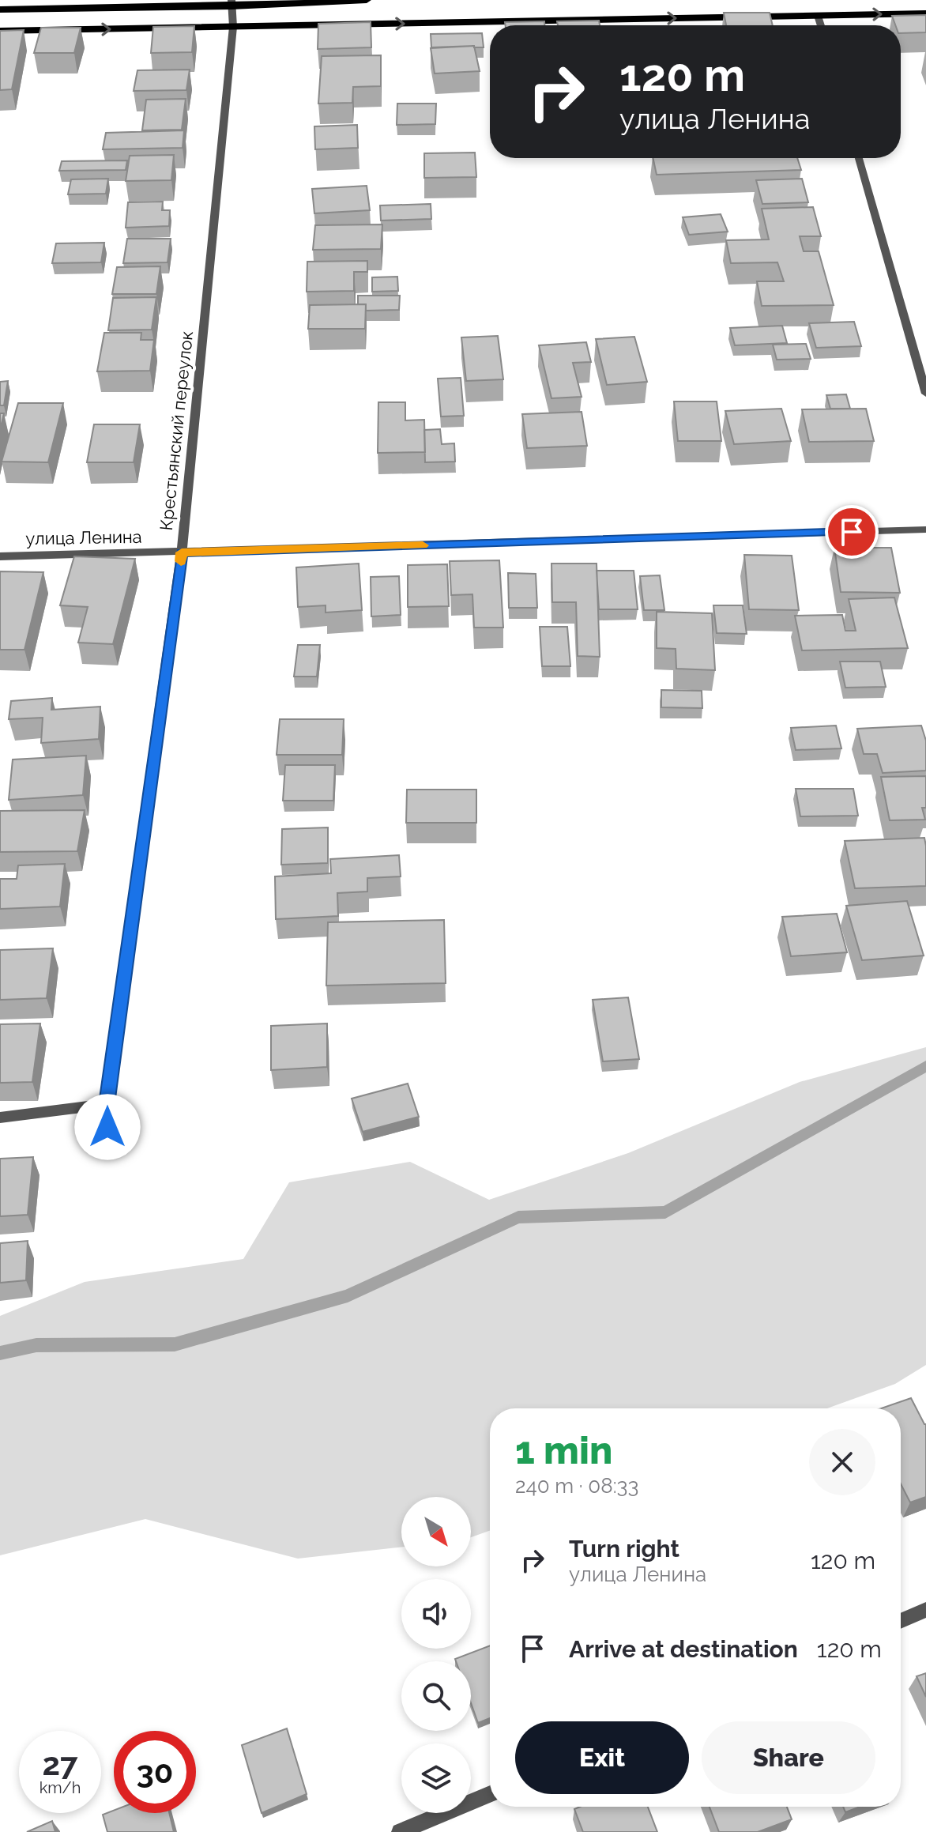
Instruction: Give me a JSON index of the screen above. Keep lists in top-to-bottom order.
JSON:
{
  "streets": {
    "street": ["Крестьянский переулок", "улица Ленина"]
  },
  "crossings": [
    ["Крестьянский переулок", "улица Ленина"]
  ],
  "north": "bottom right",
  "page": {
    "turn": ["120 m", "улица Ленина"],
    "heading": ["1 min", "240 m · 08:33"],
    "list": [
      {
        "name": "Turn right",
        "note": "улица Ленина",
        "value": "120 m"
      },
      {
        "name": "Arrive at destination",
        "value": "120 m"
      }
    ],
    "buttons": ["Exit", "Share"],
    "speed": "27 km/h",
    "limit": "30"
  }
}
